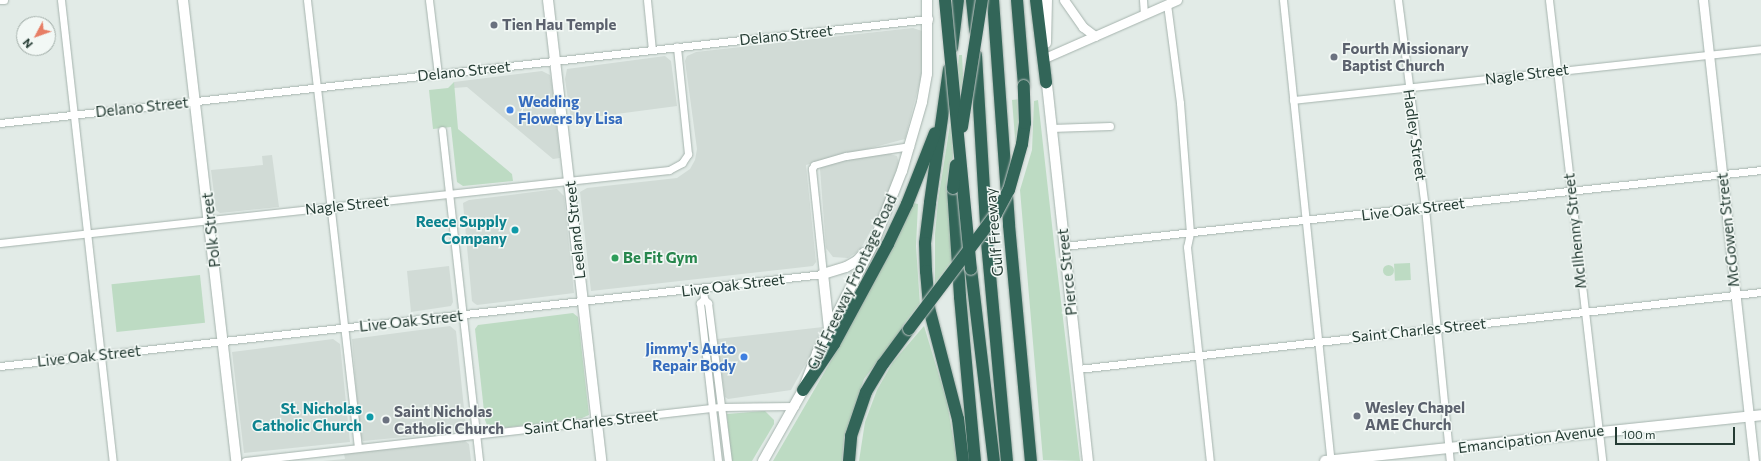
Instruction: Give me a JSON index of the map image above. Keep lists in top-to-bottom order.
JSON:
{
  "streets": {
    "highway": ["Gulf Freeway"],
    "main road": [
      "Polk Street",
      "Leeland Street",
      "Pierce Street",
      "Gulf Freeway Frontage Road",
      "Emancipation Avenue"
    ],
    "street": [
      "Delano Street",
      "Nagle Street",
      "Hadley Street",
      "Live Oak Street",
      "McGowen Street",
      "McIlhenny Street",
      "Saint Charles Street"
    ]
  },
  "crossings": [
    ["Delano Street", "Nagle Street"],
    ["Delano Street", "Polk Street"],
    ["Delano Street", "Leeland Street"],
    ["Delano Street", "Gulf Freeway Frontage Road"],
    ["Nagle Street", "Hadley Street"],
    ["Nagle Street", "Polk Street"],
    ["Nagle Street", "Leeland Street"],
    ["Nagle Street", "McGowen Street"],
    ["Nagle Street", "McIlhenny Street"],
    ["Hadley Street", "Live Oak Street"],
    ["Hadley Street", "Saint Charles Street"],
    ["Hadley Street", "Emancipation Avenue"],
    ["Live Oak Street", "Polk Street"],
    ["Live Oak Street", "Leeland Street"],
    ["Live Oak Street", "McGowen Street"],
    ["Live Oak Street", "McIlhenny Street"],
    ["Live Oak Street", "Pierce Street"],
    ["Leeland Street", "Saint Charles Street"],
    ["McGowen Street", "Saint Charles Street"],
    ["McGowen Street", "Emancipation Avenue"],
    ["McIlhenny Street", "Saint Charles Street"],
    ["McIlhenny Street", "Emancipation Avenue"],
    ["Pierce Street", "Saint Charles Street"],
    ["Gulf Freeway Frontage Road", "Saint Charles Street"]
  ],
  "places": [
    "Tien Hau Temple",
    "Fourth Missionary Baptist Church",
    "Wedding Flowers by Lisa",
    "Reece Supply Company",
    "Be Fit Gym",
    "Jimmy's Auto Repair Body",
    "Wesley Chapel AME Church",
    "St. Nicholas Catholic Church",
    "Saint Nicholas Catholic Church"
  ],
  "scale_bar": "100 m",
  "north": "bottom left"
}
